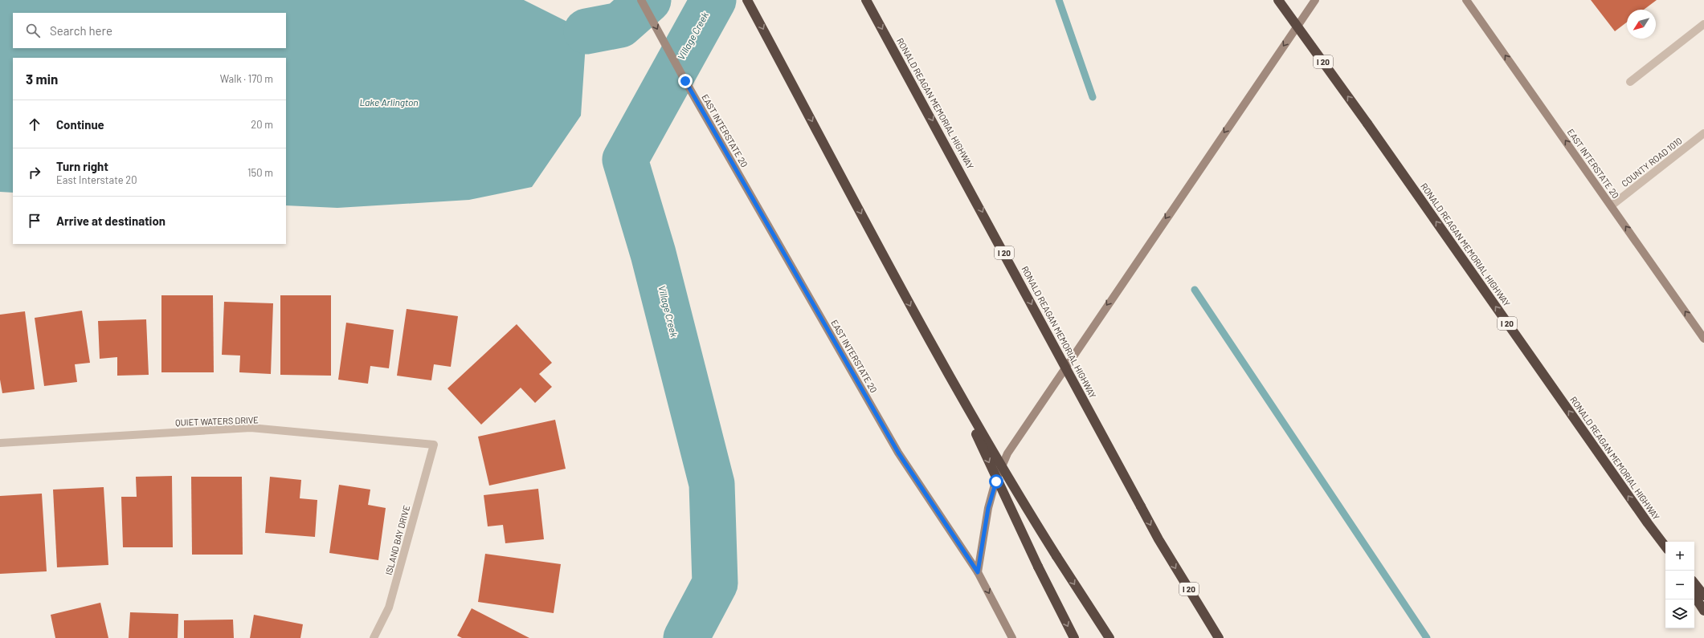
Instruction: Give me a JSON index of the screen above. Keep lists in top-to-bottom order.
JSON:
{
  "streets": {
    "highway": ["I 20", "RONALD REAGAN MEMORIAL HIGHWAY"],
    "main road": ["EAST INTERSTATE 20"],
    "street": ["COUNTY ROAD 1010", "QUIET WATERS DRIVE", "ISLAND BAY DRIVE"]
  },
  "crossings": [
    ["EAST INTERSTATE 20", "COUNTY ROAD 1010"],
    ["QUIET WATERS DRIVE", "ISLAND BAY DRIVE"]
  ],
  "water": ["Village Creek", "Lake Arlington"],
  "north": "bottom left",
  "page": {
    "search": "Search here",
    "heading": ["3 min", "Walk · 170 m"],
    "list": [
      ["Continue", "20 m"],
      ["Turn right", "East Interstate 20", "150 m"],
      "Arrive at destination"
    ],
    "map_buttons": ["+", "−"]
  }
}
